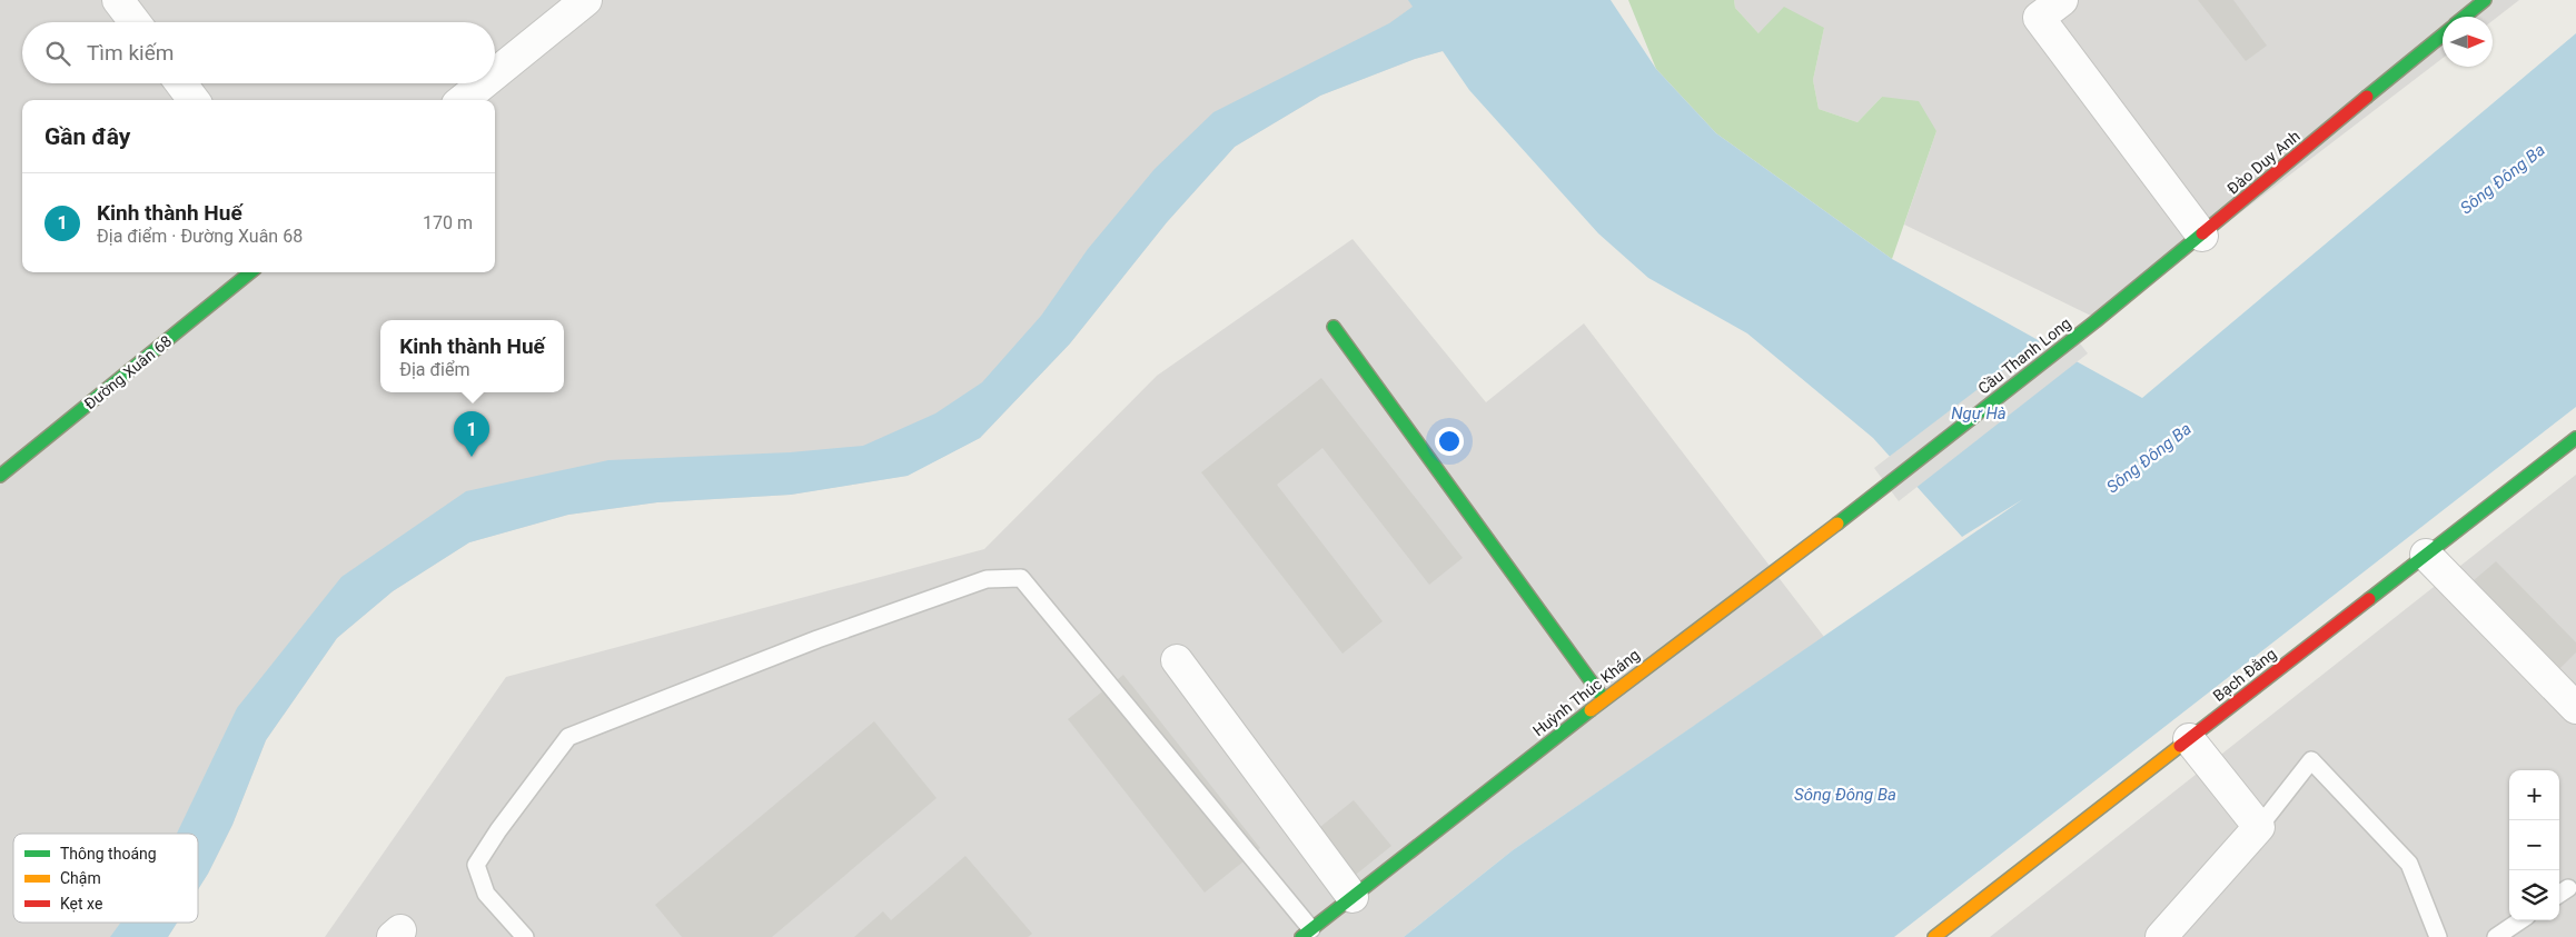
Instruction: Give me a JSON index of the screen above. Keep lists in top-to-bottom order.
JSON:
{
  "streets": {
    "street": [
      "Đào Duy Anh",
      "Cầu Thanh Long",
      "Đường Xuân 68",
      "Bạch Đằng",
      "Huỳnh Thúc Kháng"
    ]
  },
  "crossings": [
    ["Đào Duy Anh", "Cầu Thanh Long"],
    ["Cầu Thanh Long", "Huỳnh Thúc Kháng"]
  ],
  "water": ["Sông Đông Ba", "Ngự Hà"],
  "legend": ["Thông thoáng", "Chậm", "Kẹt xe"],
  "north": "right",
  "page": {
    "search": "Tìm kiếm",
    "heading": "Gần đây",
    "list": [
      {
        "mark": "1",
        "name": "Kinh thành Huế",
        "note": "Địa điểm · Đường Xuân 68",
        "value": "170 m"
      }
    ],
    "popup": ["Kinh thành Huế", "Địa điểm"],
    "pins": "1",
    "map_buttons": ["+", "−"]
  }
}
